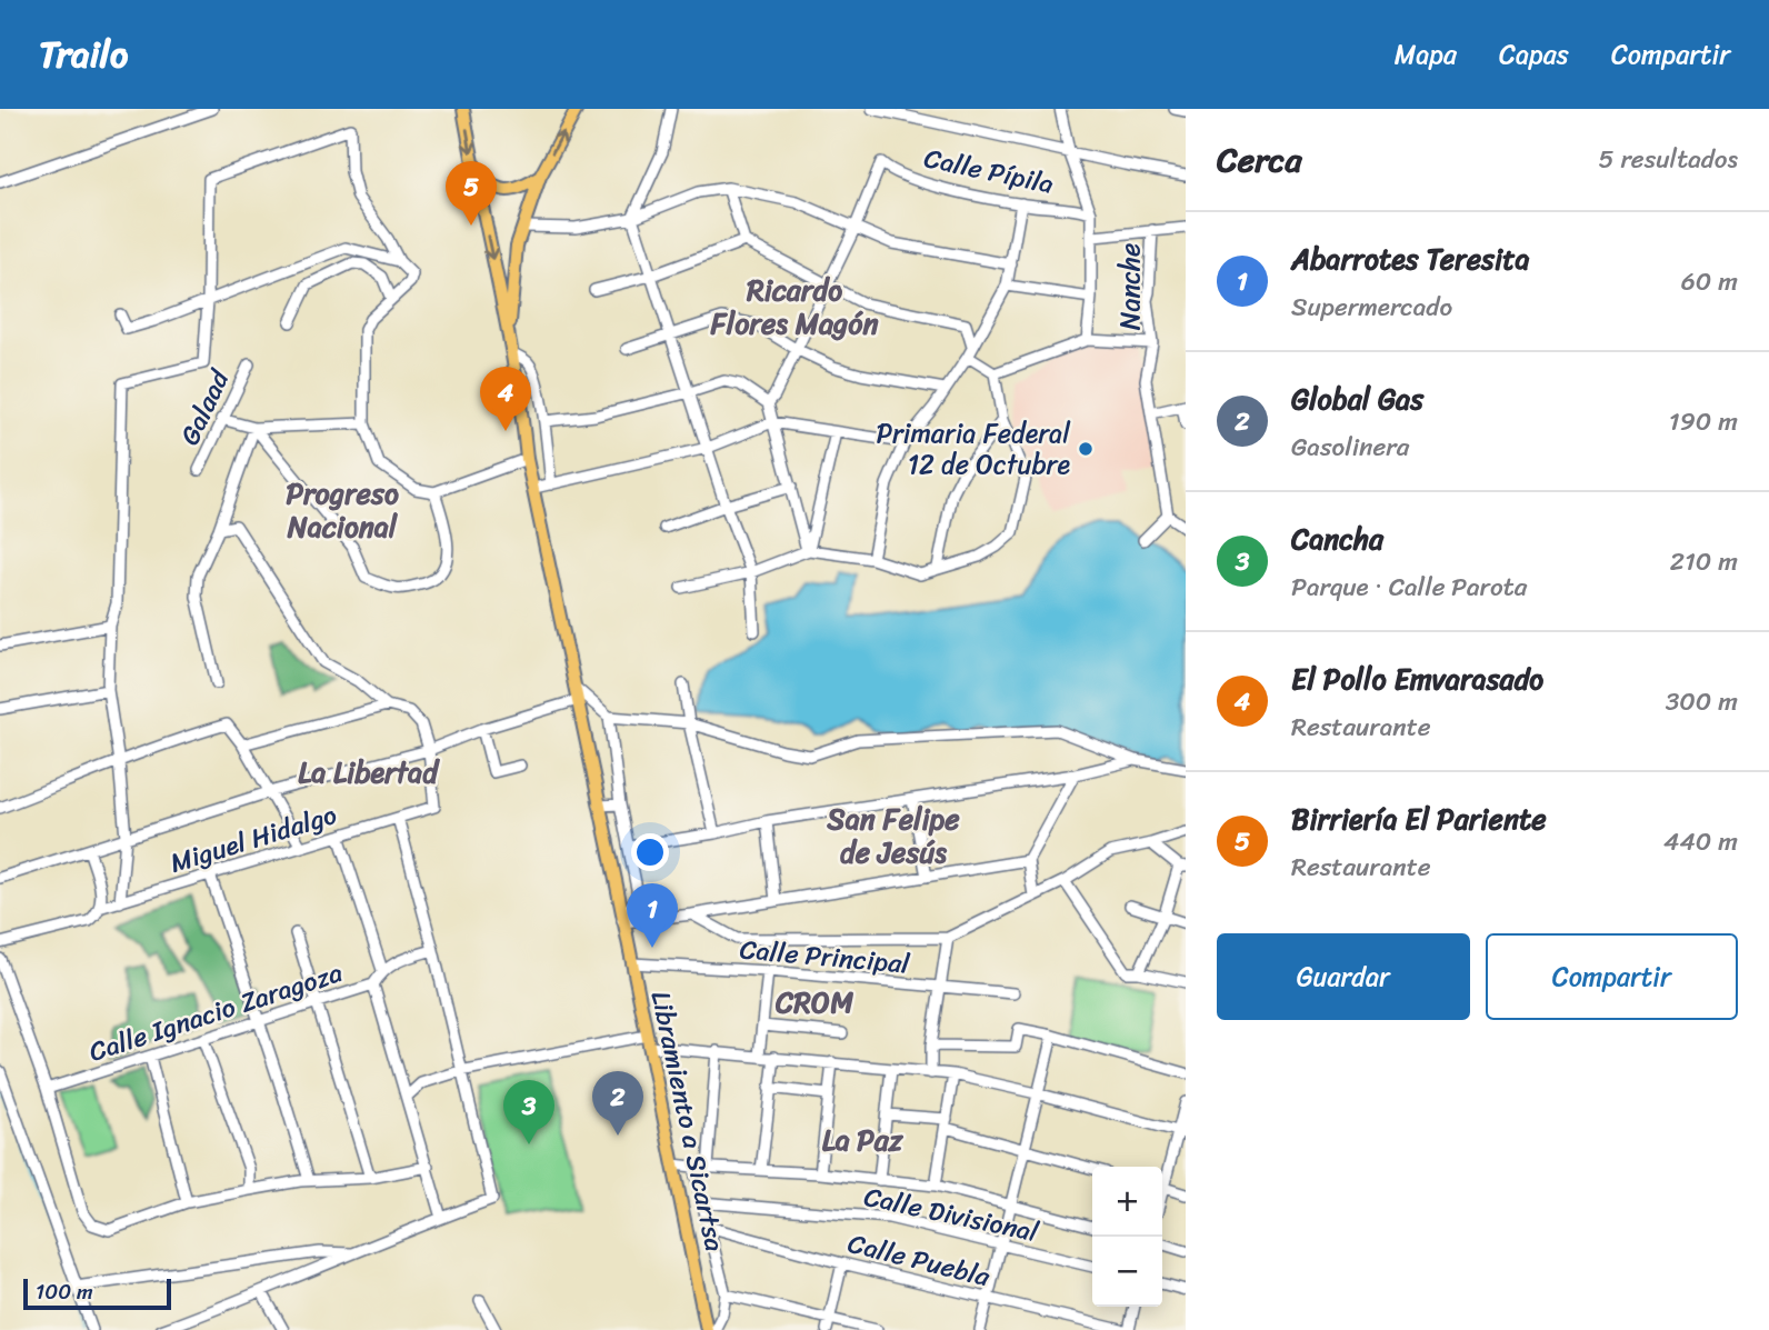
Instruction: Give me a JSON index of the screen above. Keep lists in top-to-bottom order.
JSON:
{
  "streets": {
    "main road": ["Libramiento a Sicartsa"],
    "street": [
      "Calle Pípila",
      "Nanche",
      "Galaad",
      "Miguel Hidalgo",
      "Calle Principal",
      "Calle Ignacio Zaragoza",
      "Calle Divisional",
      "Calle Puebla"
    ]
  },
  "crossings": [
    ["Calle Principal", "Libramiento a Sicartsa"]
  ],
  "districts": [
    "Ricardo Flores Magón",
    "Progreso Nacional",
    "La Libertad",
    "San Felipe de Jesús",
    "CROM",
    "La Paz"
  ],
  "places": ["Primaria Federal 12 de Octubre"],
  "scale_bar": "100 m",
  "page": {
    "header": "Trailo",
    "nav": ["Mapa", "Capas", "Compartir"],
    "heading": ["Cerca", "5 resultados"],
    "pins": [
      "5",
      "4",
      "1",
      "2",
      "3"
    ],
    "list": [
      {
        "mark": "1",
        "name": "Abarrotes Teresita",
        "note": "Supermercado",
        "value": "60 m"
      },
      {
        "mark": "2",
        "name": "Global Gas",
        "note": "Gasolinera",
        "value": "190 m"
      },
      {
        "mark": "3",
        "name": "Cancha",
        "note": "Parque · Calle Parota",
        "value": "210 m"
      },
      {
        "mark": "4",
        "name": "El Pollo Emvarasado",
        "note": "Restaurante",
        "value": "300 m"
      },
      {
        "mark": "5",
        "name": "Birriería El Pariente",
        "note": "Restaurante",
        "value": "440 m"
      }
    ],
    "buttons": ["Guardar", "Compartir"],
    "map_buttons": ["+", "−"],
    "scale": "100 m"
  }
}
